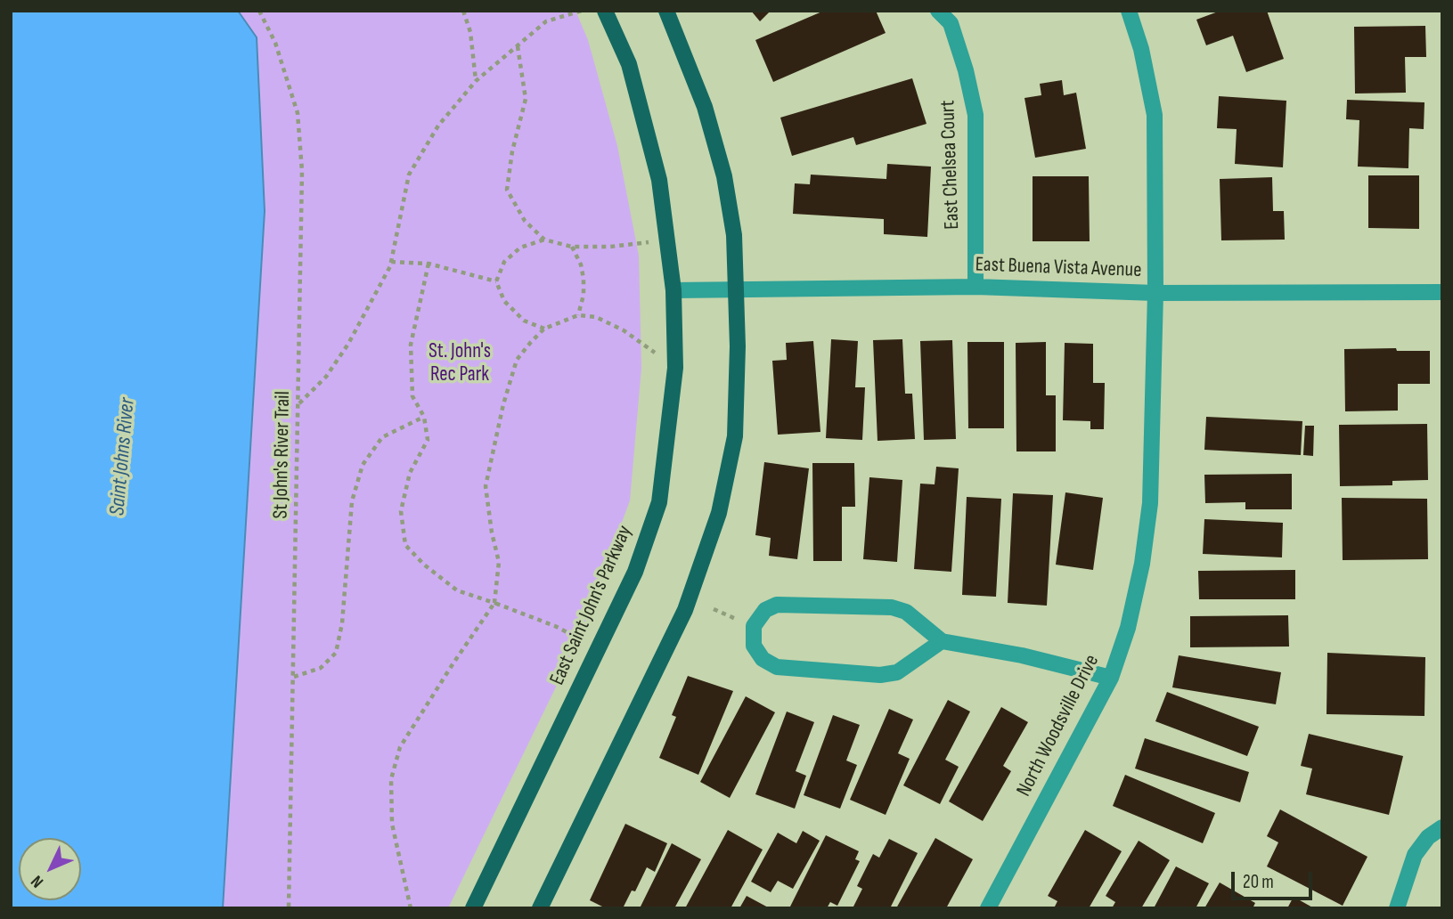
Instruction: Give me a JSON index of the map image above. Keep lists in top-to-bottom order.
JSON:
{
  "streets": {
    "main road": ["East Saint John's Parkway"],
    "street": ["East Chelsea Court", "East Buena Vista Avenue", "North Woodsville Drive"],
    "path": ["St John's River Trail"]
  },
  "crossings": [
    ["East Chelsea Court", "East Buena Vista Avenue"],
    ["East Buena Vista Avenue", "East Saint John's Parkway"],
    ["East Buena Vista Avenue", "North Woodsville Drive"]
  ],
  "water": ["Saint Johns River"],
  "parks": ["St. John's Rec Park"],
  "scale_bar": "20 m",
  "north": "bottom left"
}
